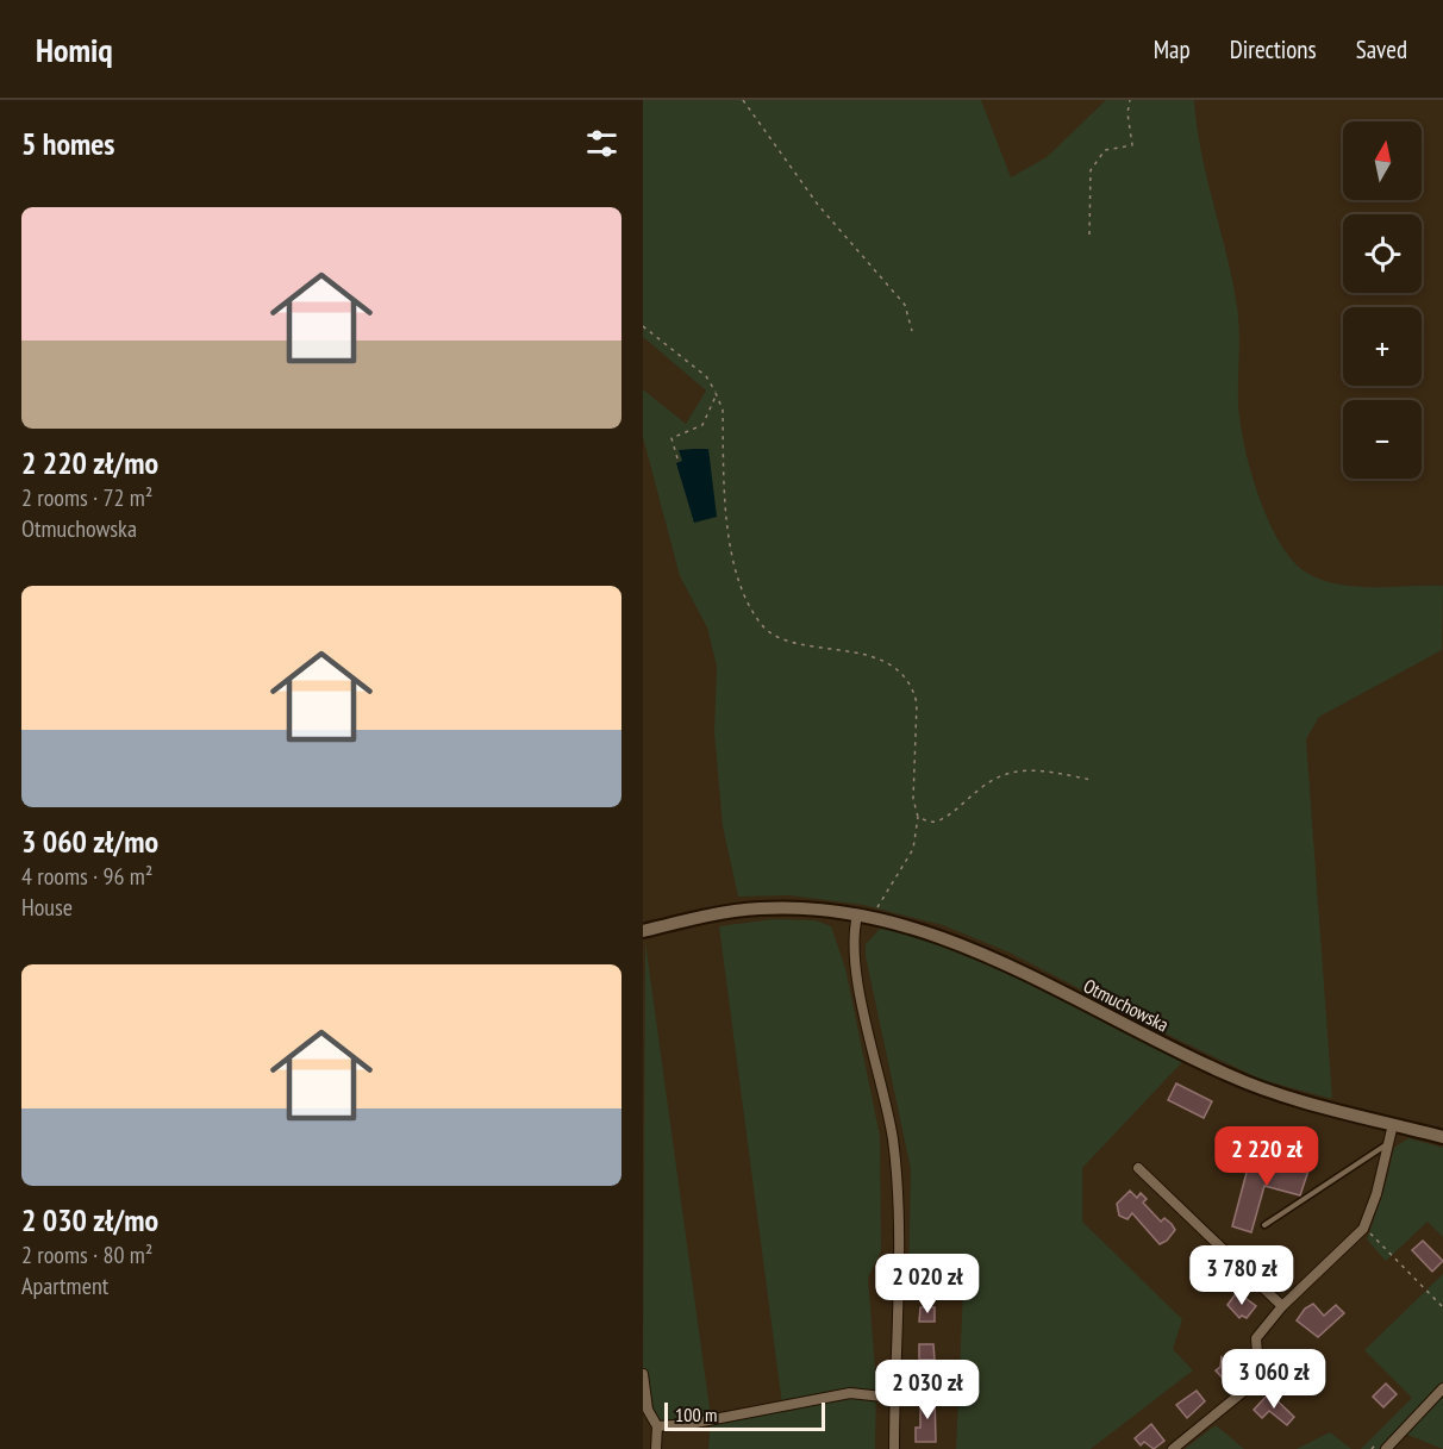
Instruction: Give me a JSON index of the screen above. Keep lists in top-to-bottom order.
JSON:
{
  "streets": {
    "main road": ["Otmuchowska"]
  },
  "scale_bar": "100 m",
  "north": "top",
  "page": {
    "header": "Homiq",
    "nav": ["Map", "Directions", "Saved"],
    "heading": "5 homes",
    "map_buttons": ["+", "−"],
    "list": [
      {
        "name": "2 220 zł/mo",
        "note": "2 rooms · 72 m² · Otmuchowska"
      },
      {
        "name": "3 060 zł/mo",
        "note": "4 rooms · 96 m² · House"
      },
      {
        "name": "2 030 zł/mo",
        "note": "2 rooms · 80 m² · Apartment"
      }
    ],
    "price": [
      "2 220 zł",
      "3 780 zł",
      "2 020 zł",
      "3 060 zł",
      "2 030 zł"
    ],
    "scale": "100 m"
  }
}
